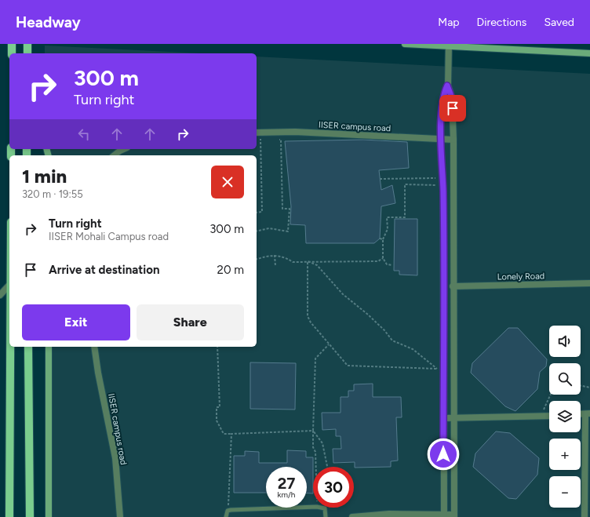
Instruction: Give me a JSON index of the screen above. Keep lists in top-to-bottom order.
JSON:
{
  "streets": {
    "street": ["IISER campus road", "Lonely Road"]
  },
  "page": {
    "header": "Headway",
    "nav": ["Map", "Directions", "Saved"],
    "turn": ["300 m", "Turn right"],
    "heading": ["1 min", "320 m · 19:55"],
    "list": [
      {
        "name": "Turn right",
        "note": "IISER Mohali Campus road",
        "value": "300 m"
      },
      {
        "name": "Arrive at destination",
        "value": "20 m"
      }
    ],
    "buttons": ["Exit", "Share"],
    "map_buttons": ["+", "−"],
    "speed": "27 km/h",
    "limit": "30"
  }
}
